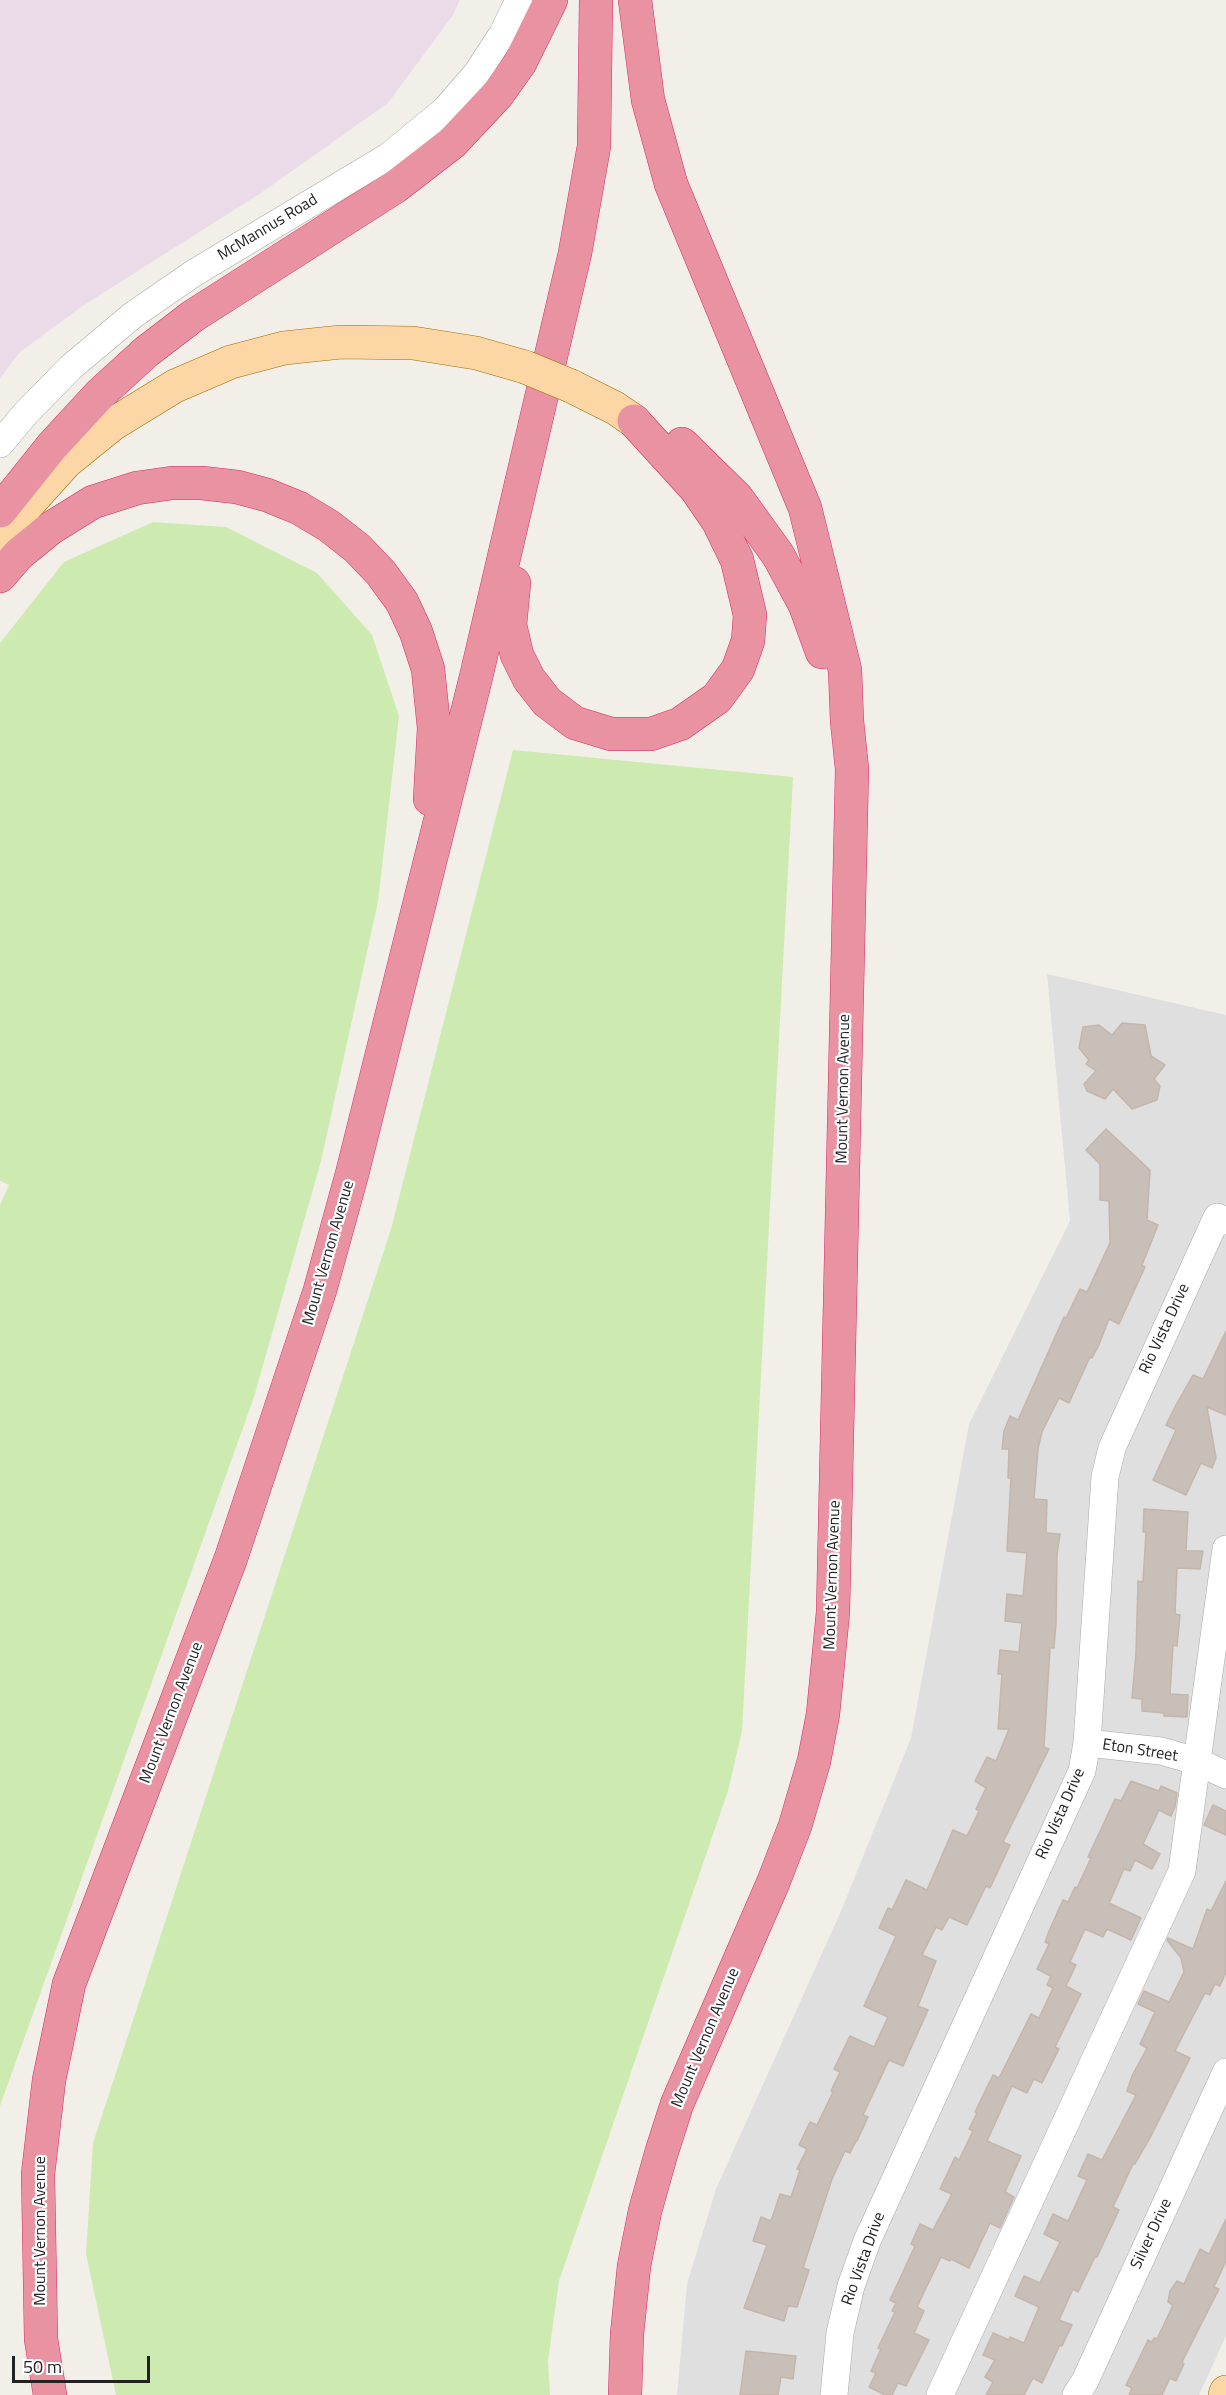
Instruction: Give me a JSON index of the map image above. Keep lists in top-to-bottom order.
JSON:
{
  "streets": {
    "highway": ["Mount Vernon Avenue"],
    "street": [
      "McMannus Road",
      "Rio Vista Drive",
      "Eton Street",
      "Silver Drive"
    ]
  },
  "crossings": [
    ["Rio Vista Drive", "Eton Street"]
  ],
  "scale_bar": "50 m"
}
